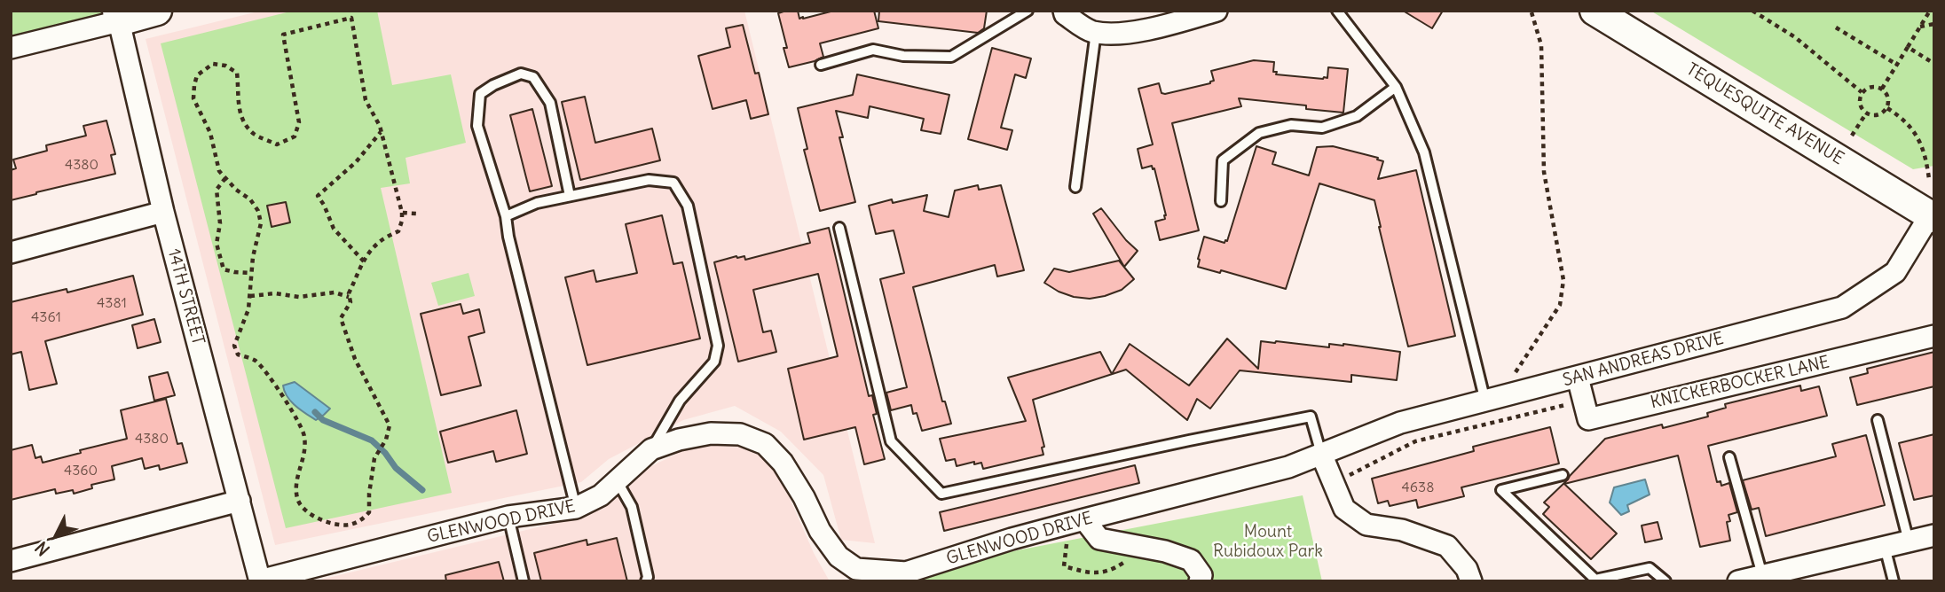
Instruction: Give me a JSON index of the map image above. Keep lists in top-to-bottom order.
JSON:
{
  "streets": {
    "street": [
      "TEQUESQUITE AVENUE",
      "14TH STREET",
      "SAN ANDREAS DRIVE",
      "KNICKERBOCKER LANE",
      "GLENWOOD DRIVE"
    ]
  },
  "crossings": [
    ["TEQUESQUITE AVENUE", "SAN ANDREAS DRIVE"],
    ["14TH STREET", "GLENWOOD DRIVE"],
    ["SAN ANDREAS DRIVE", "KNICKERBOCKER LANE"],
    ["SAN ANDREAS DRIVE", "GLENWOOD DRIVE"]
  ],
  "parks": ["Mount Rubidoux Park"],
  "house_numbers": [
    "4380",
    "4381",
    "4361",
    "4380",
    "4360",
    "4638"
  ],
  "north": "bottom left"
}
